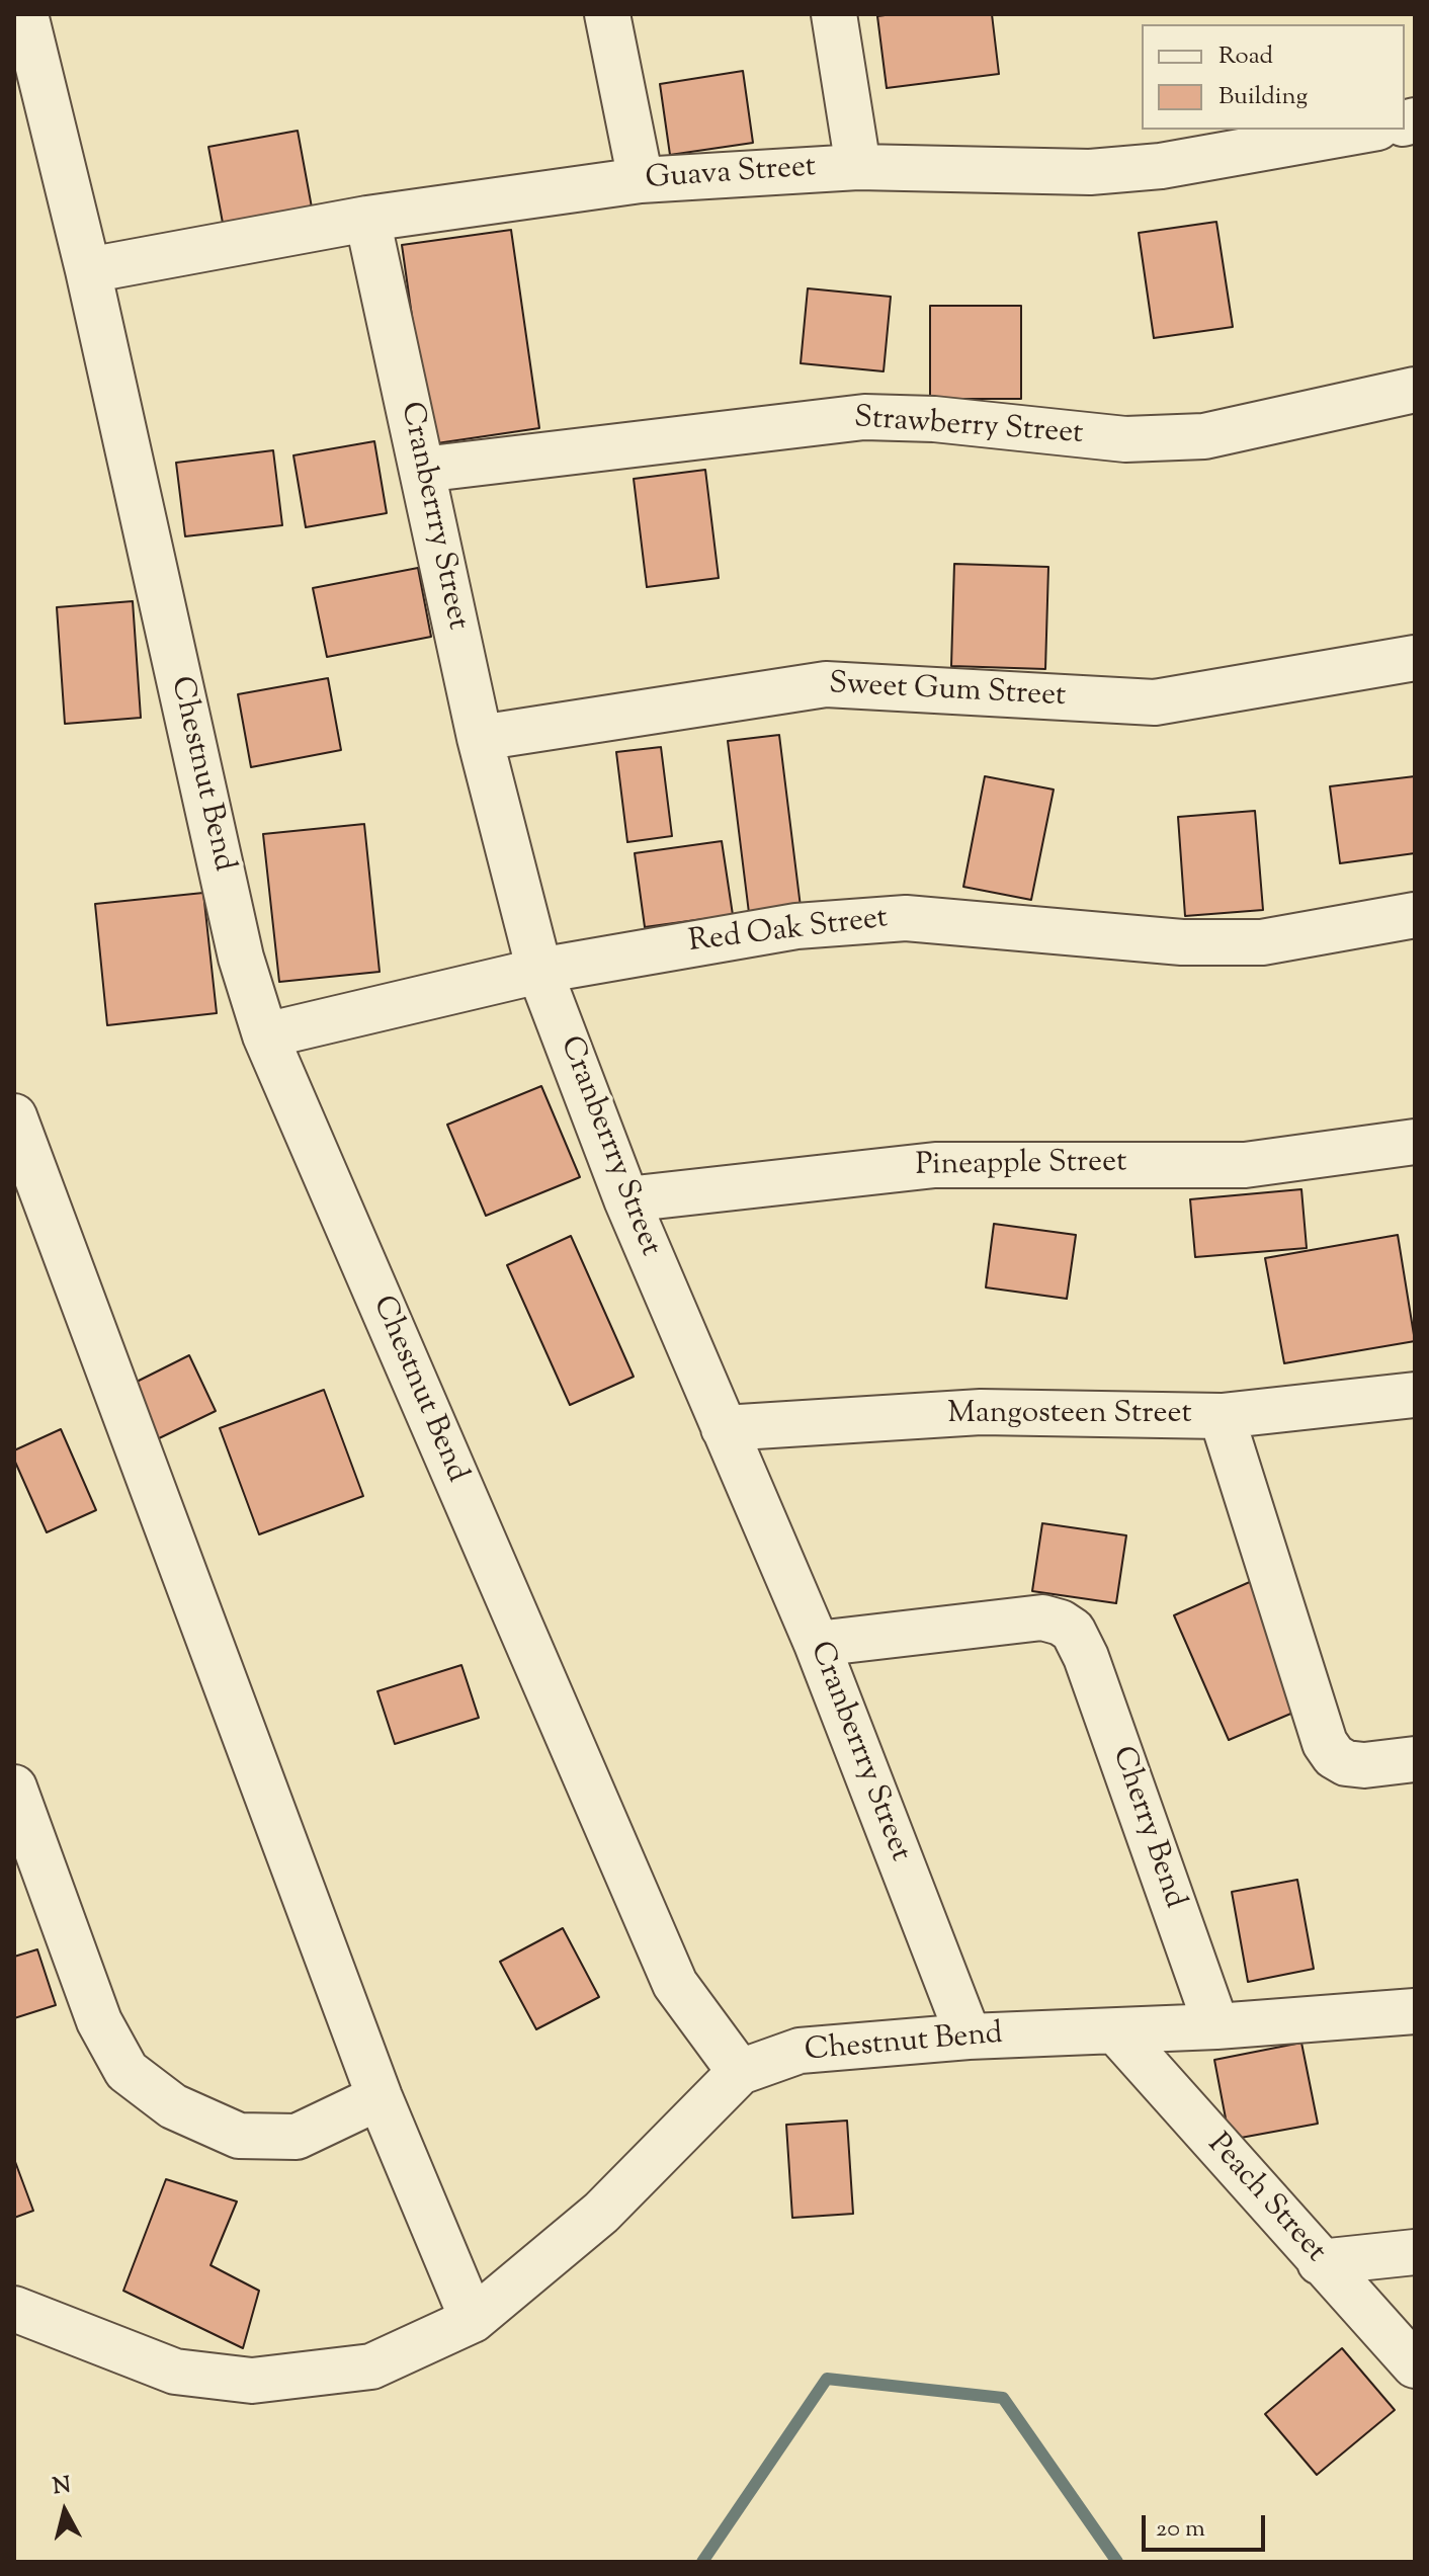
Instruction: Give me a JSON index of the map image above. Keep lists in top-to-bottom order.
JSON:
{
  "streets": {
    "street": [
      "Guava Street",
      "Strawberry Street",
      "Cranberrry Street",
      "Sweet Gum Street",
      "Chestnut Bend",
      "Red Oak Street",
      "Pineapple Street",
      "Mangosteen Street",
      "Cherry Bend",
      "Peach Street"
    ]
  },
  "crossings": [
    ["Guava Street", "Cranberrry Street"],
    ["Guava Street", "Chestnut Bend"],
    ["Strawberry Street", "Cranberrry Street"],
    ["Cranberrry Street", "Sweet Gum Street"],
    ["Cranberrry Street", "Chestnut Bend"],
    ["Cranberrry Street", "Red Oak Street"],
    ["Cranberrry Street", "Pineapple Street"],
    ["Cranberrry Street", "Mangosteen Street"],
    ["Cranberrry Street", "Cherry Bend"],
    ["Chestnut Bend", "Red Oak Street"],
    ["Chestnut Bend", "Cherry Bend"],
    ["Chestnut Bend", "Peach Street"]
  ],
  "legend": ["Road", "Building"],
  "scale_bar": "20 m",
  "north": "top"
}
